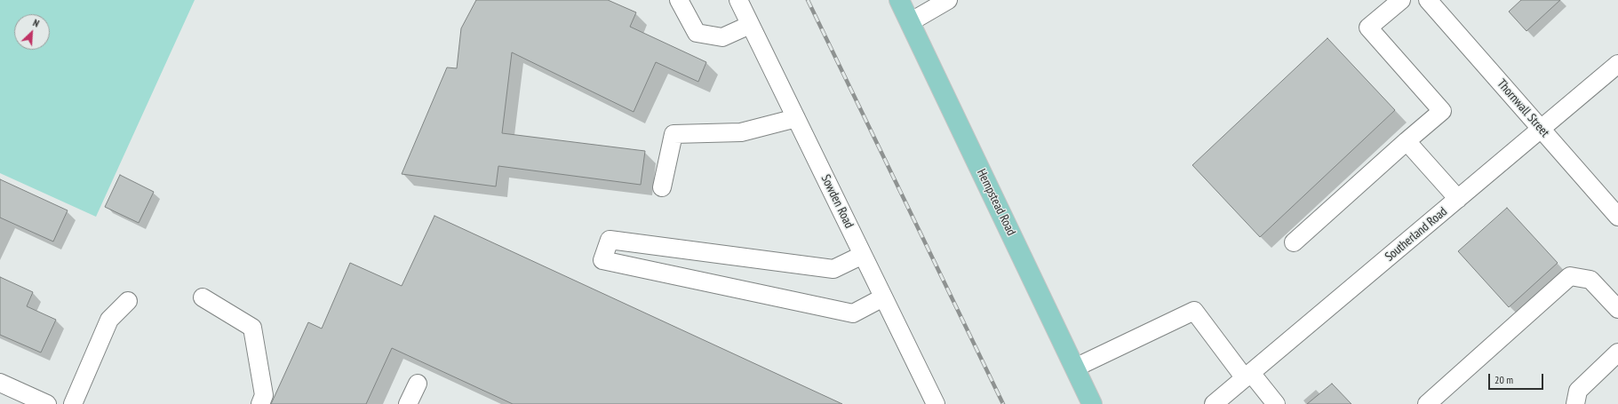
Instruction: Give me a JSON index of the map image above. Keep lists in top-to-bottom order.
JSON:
{
  "streets": {
    "main road": ["Hempstead Road"],
    "street": ["Thornwall Street", "Sowden Road", "Southerland Road"]
  },
  "crossings": [
    ["Thornwall Street", "Southerland Road"]
  ],
  "scale_bar": "20 m",
  "north": "top right"
}
